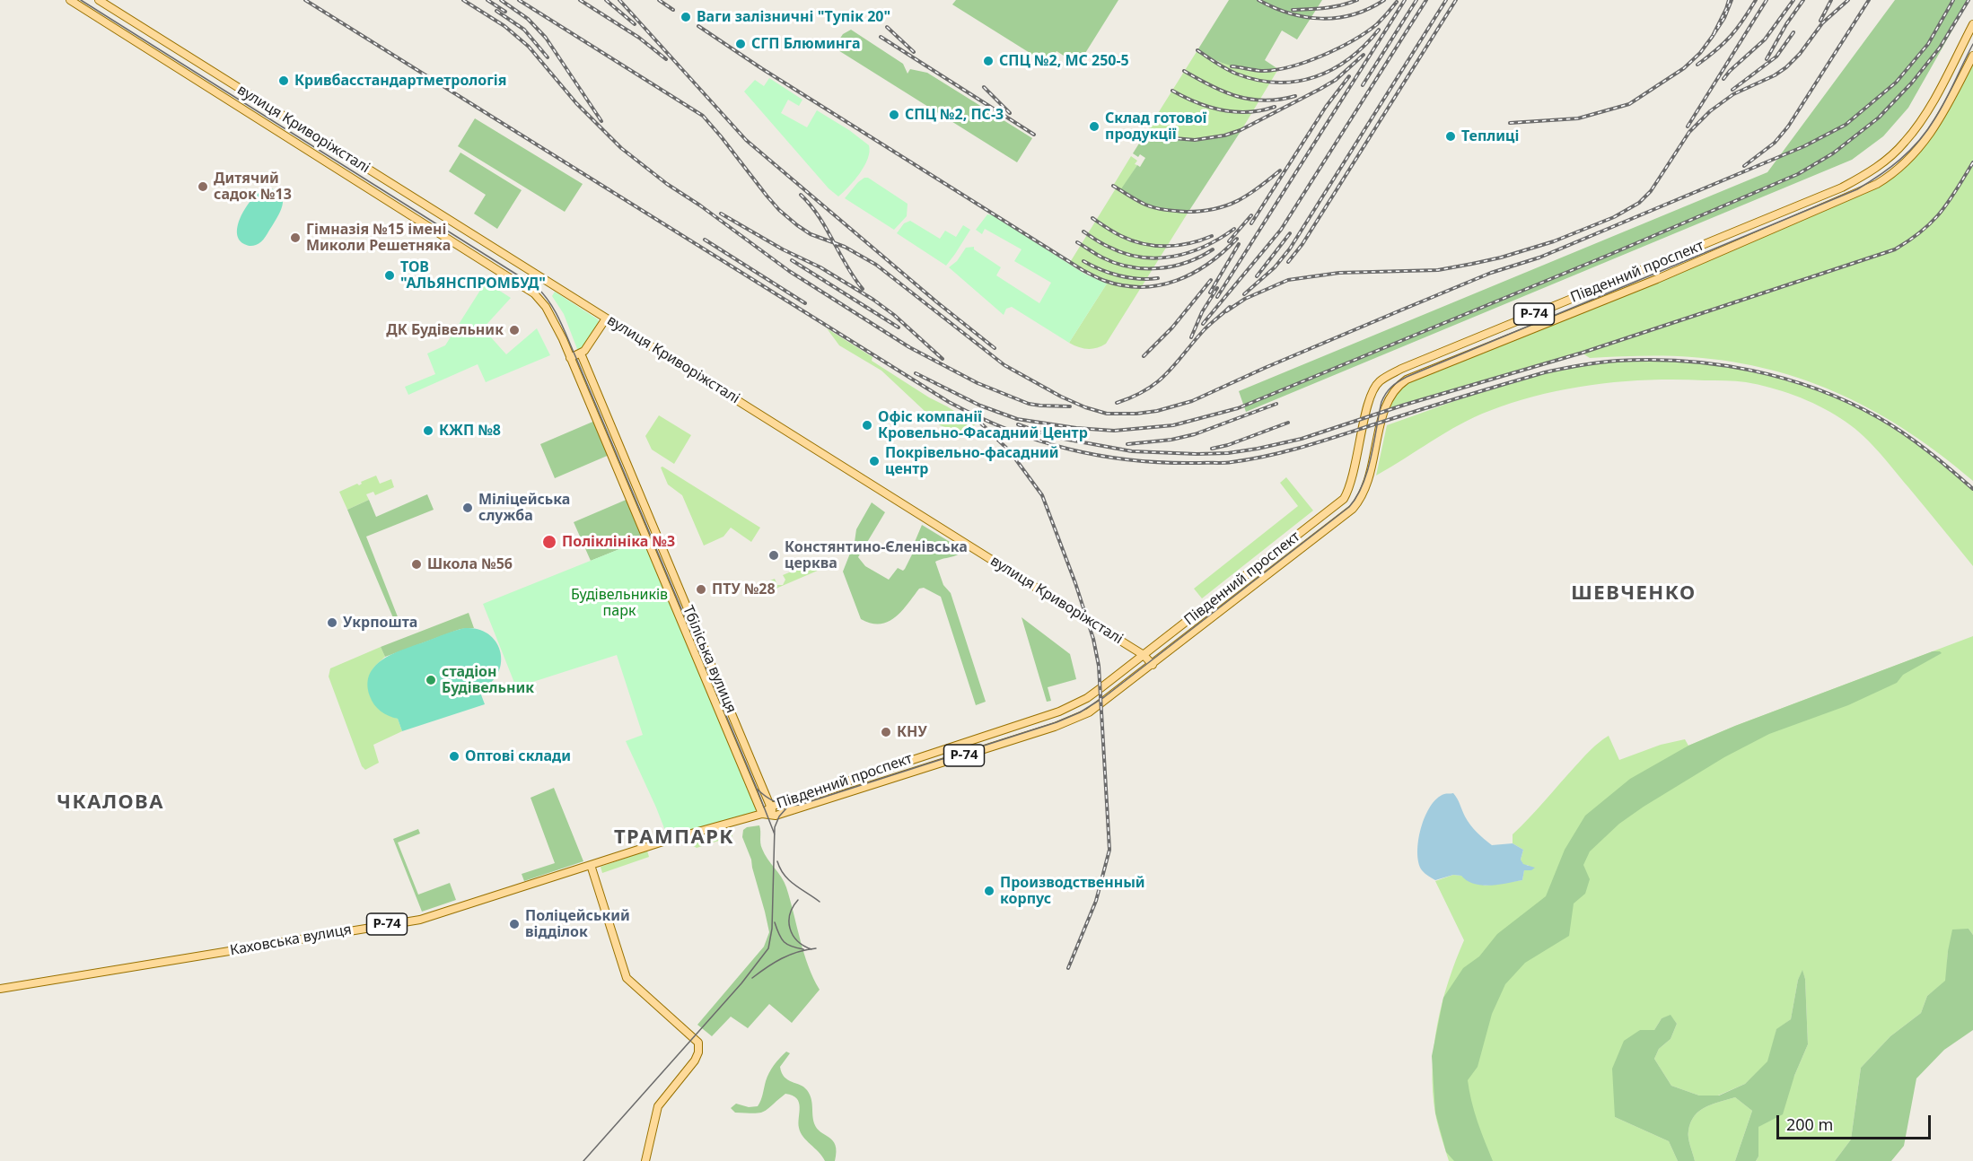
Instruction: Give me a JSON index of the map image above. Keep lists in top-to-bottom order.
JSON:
{
  "streets": {
    "main road": [
      "вулиця Криворіжсталі",
      "Південний проспект",
      "Р-74",
      "Тбіліська вулиця",
      "Каховська вулиця"
    ]
  },
  "crossings": [
    ["вулиця Криворіжсталі", "Південний проспект"],
    ["вулиця Криворіжсталі", "Тбіліська вулиця"],
    ["Південний проспект", "Тбіліська вулиця"],
    ["Південний проспект", "Каховська вулиця"],
    ["Тбіліська вулиця", "Каховська вулиця"]
  ],
  "districts": ["ШЕВЧЕНКО", "ЧКАЛОВА", "ТРАМПАРК"],
  "parks": ["Будівельників парк"],
  "places": [
    "Ваги залізничні \"Тупік 20\"",
    "СГП Блюминга",
    "СПЦ №2, МС 250-5",
    "Кривбасстандартметрологія",
    "СПЦ №2, ПС-3",
    "Склад готової продукції",
    "Теплиці",
    "Дитячий садок №13",
    "Гімназія №15 імені Миколи Решетняка",
    "ТОВ \"АЛЬЯНСПРОМБУД\"",
    "ДК Будівельник",
    "Офіс компанії Кровельно-Фасадний Центр",
    "КЖП №8",
    "Покрівельно-фасадний центр",
    "Міліцейська служба",
    "Поліклініка №3",
    "Констянтино-Єленівська церква",
    "Школа №56",
    "ПТУ №28",
    "Укрпошта",
    "стадіон Будівельник",
    "КНУ",
    "Оптові склади",
    "Производственный корпус",
    "Поліцейський відділок"
  ],
  "scale_bar": "200 m"
}
